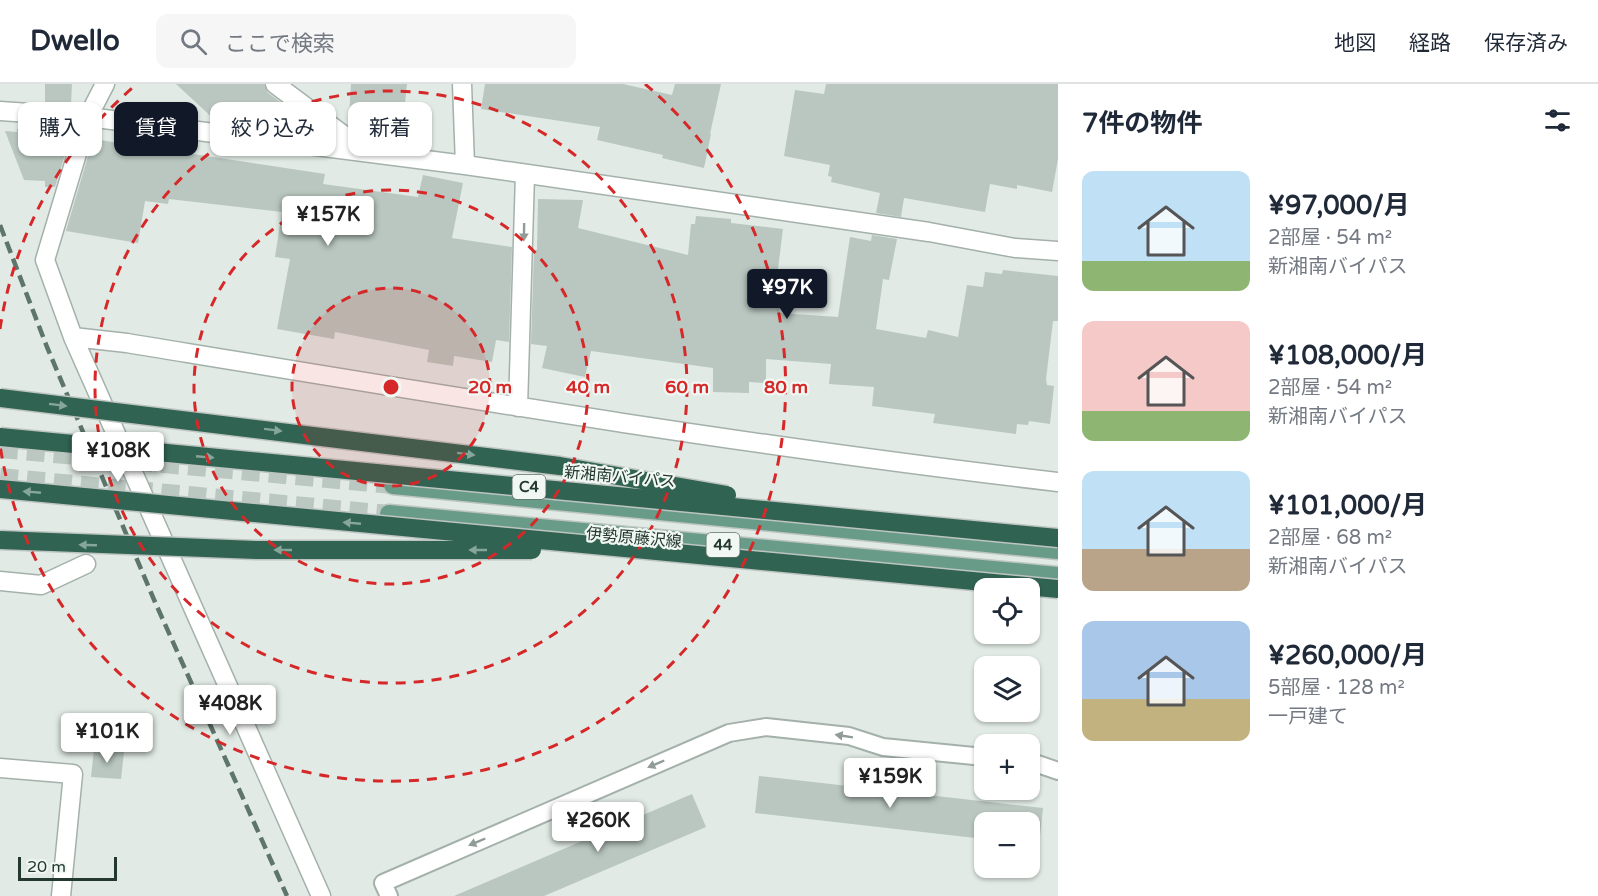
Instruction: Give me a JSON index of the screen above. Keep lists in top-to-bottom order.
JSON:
{
  "streets": {
    "highway": ["新湘南バイパス", "C4"],
    "main road": ["伊勢原藤沢線", "44"]
  },
  "scale_bar": "20 m",
  "page": {
    "header": "Dwello",
    "search": "ここで検索",
    "nav": ["地図", "経路", "保存済み"],
    "heading": "7件の物件",
    "chip": [
      "購入",
      "賃貸",
      "絞り込み",
      "新着"
    ],
    "list": [
      {
        "name": "¥97,000/月",
        "note": "2部屋 · 54 m² · 新湘南バイパス"
      },
      {
        "name": "¥108,000/月",
        "note": "2部屋 · 54 m² · 新湘南バイパス"
      },
      {
        "name": "¥101,000/月",
        "note": "2部屋 · 68 m² · 新湘南バイパス"
      },
      {
        "name": "¥260,000/月",
        "note": "5部屋 · 128 m² · 一戸建て"
      }
    ],
    "price": [
      "¥157K",
      "¥97K",
      "¥108K",
      "¥408K",
      "¥101K",
      "¥159K",
      "¥260K"
    ],
    "map_buttons": ["+", "−"],
    "scale": "20 m"
  },
  "rings": [
    "20 m",
    "40 m",
    "60 m",
    "80 m"
  ]
}
